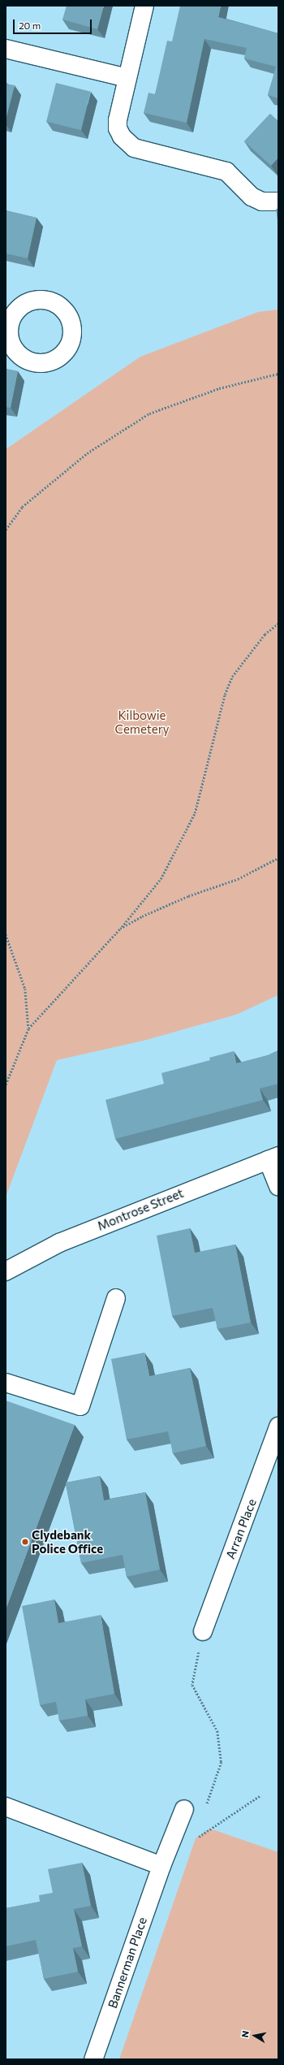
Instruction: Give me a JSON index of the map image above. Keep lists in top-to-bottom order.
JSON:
{
  "streets": {
    "street": ["Montrose Street", "Arran Place", "Bannerman Place"]
  },
  "parks": ["Kilbowie Cemetery"],
  "places": ["Clydebank Police Office"],
  "scale_bar": "20 m",
  "north": "left"
}
